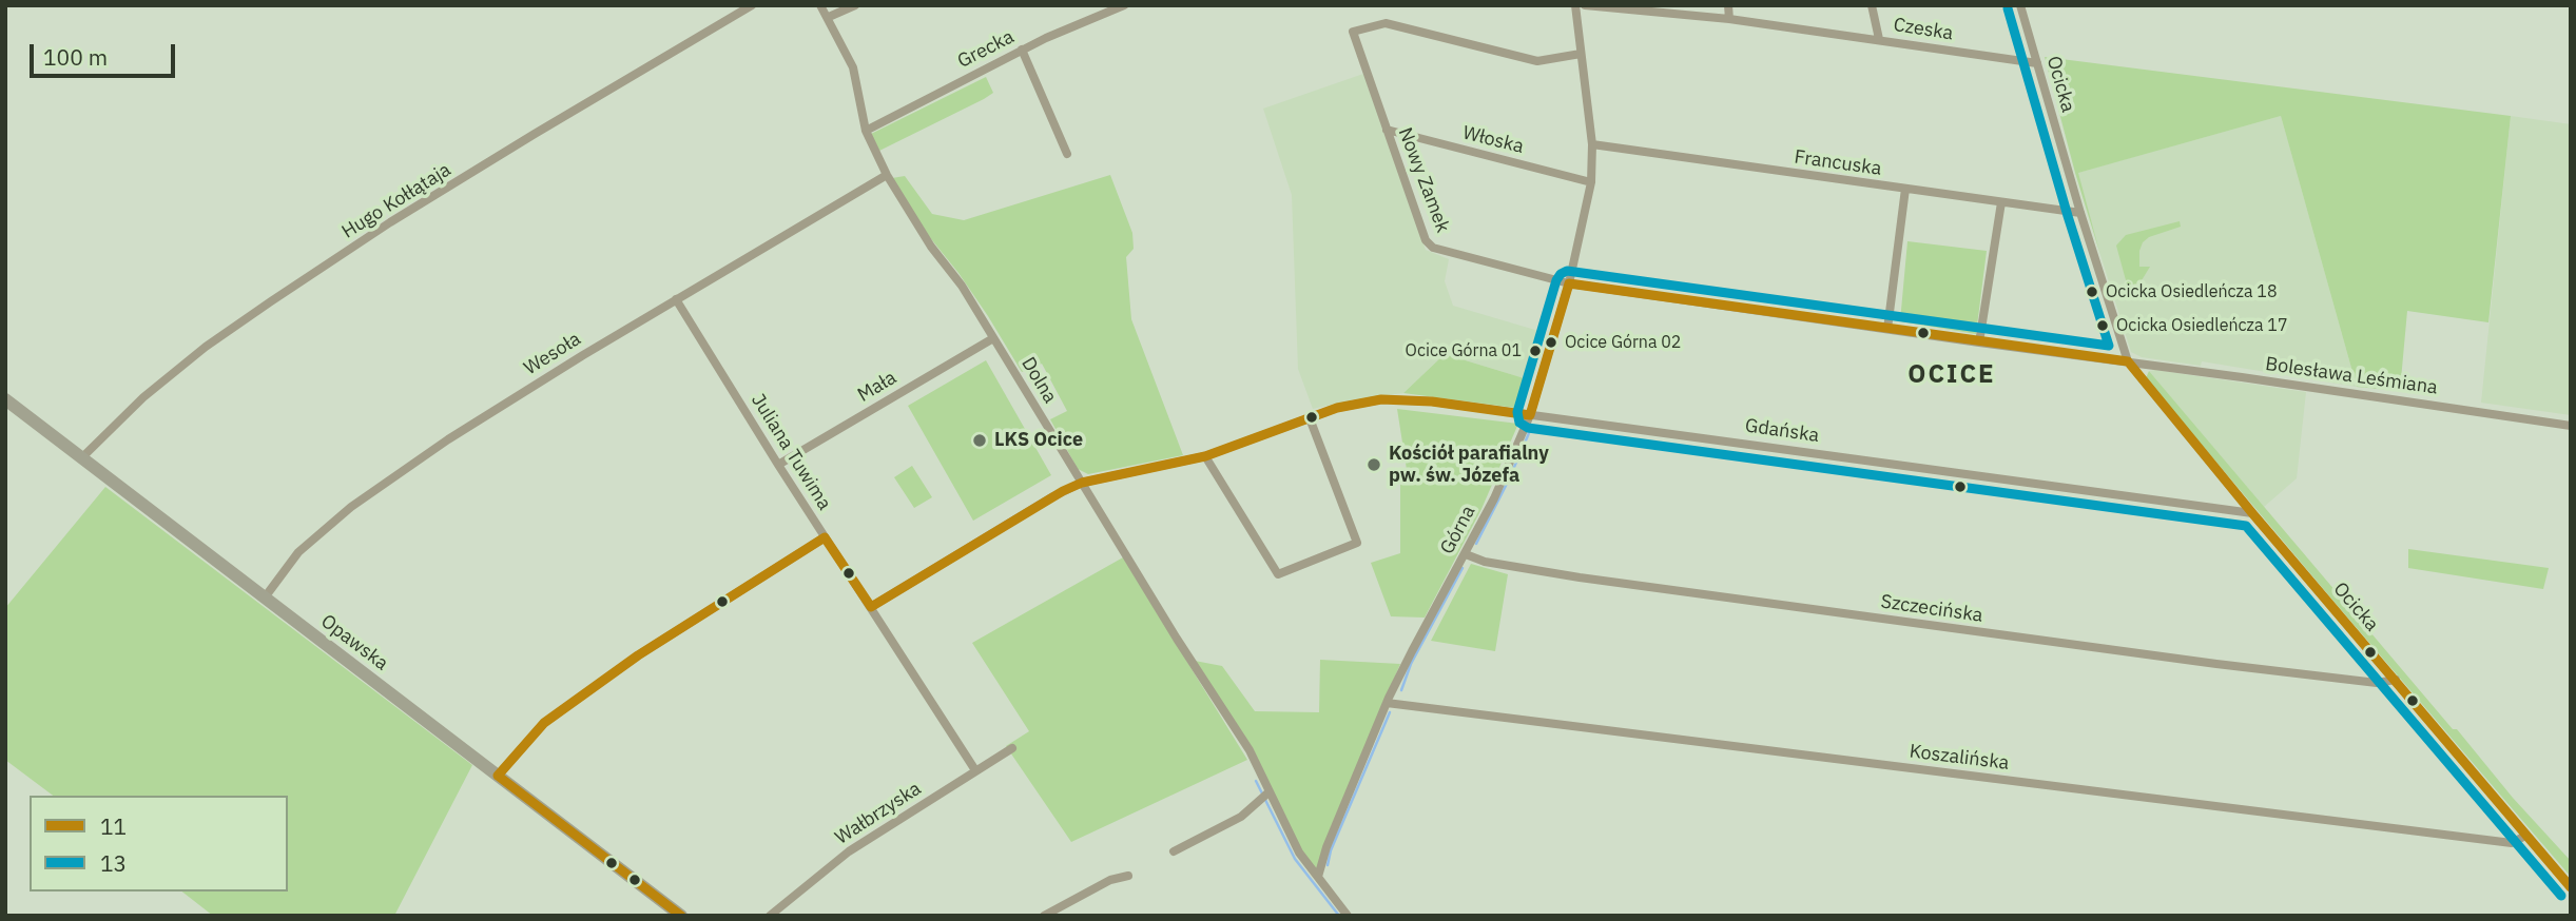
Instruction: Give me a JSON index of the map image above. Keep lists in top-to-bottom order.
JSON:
{
  "streets": {
    "main road": ["Opawska"],
    "street": [
      "Czeska",
      "Grecka",
      "Ocicka",
      "Włoska",
      "Francuska",
      "Nowy Zamek",
      "Hugo Kołłątaja",
      "Wesoła",
      "Bolesława Leśmiana",
      "Dolna",
      "Mała",
      "Gdańska",
      "Juliana Tuwima",
      "Górna",
      "Szczecińska",
      "Koszalińska",
      "Wałbrzyska"
    ]
  },
  "crossings": [
    ["Czeska", "Ocicka"],
    ["Grecka", "Dolna"],
    ["Ocicka", "Francuska"],
    ["Ocicka", "Bolesława Leśmiana"],
    ["Ocicka", "Gdańska"],
    ["Ocicka", "Szczecińska"],
    ["Ocicka", "Koszalińska"],
    ["Włoska", "Nowy Zamek"],
    ["Włoska", "Górna"],
    ["Francuska", "Górna"],
    ["Nowy Zamek", "Bolesława Leśmiana"],
    ["Nowy Zamek", "Górna"],
    ["Hugo Kołłątaja", "Opawska"],
    ["Wesoła", "Dolna"],
    ["Wesoła", "Juliana Tuwima"],
    ["Wesoła", "Opawska"],
    ["Bolesława Leśmiana", "Górna"],
    ["Dolna", "Mała"],
    ["Dolna", "Gdańska"],
    ["Dolna", "Górna"],
    ["Mała", "Juliana Tuwima"],
    ["Gdańska", "Juliana Tuwima"],
    ["Gdańska", "Górna"],
    ["Juliana Tuwima", "Wałbrzyska"],
    ["Górna", "Szczecińska"],
    ["Górna", "Koszalińska"]
  ],
  "districts": ["OCICE"],
  "places": [
    "Ocicka Osiedleńcza 18",
    "Ocicka Osiedleńcza 17",
    "Ocice Górna 02",
    "Ocice Górna 01",
    "LKS Ocice",
    "Kościół parafialny pw. św. Józefa"
  ],
  "lines": ["transit line 13", "transit line 11"],
  "legend": ["11", "13"],
  "scale_bar": "100 m"
}
